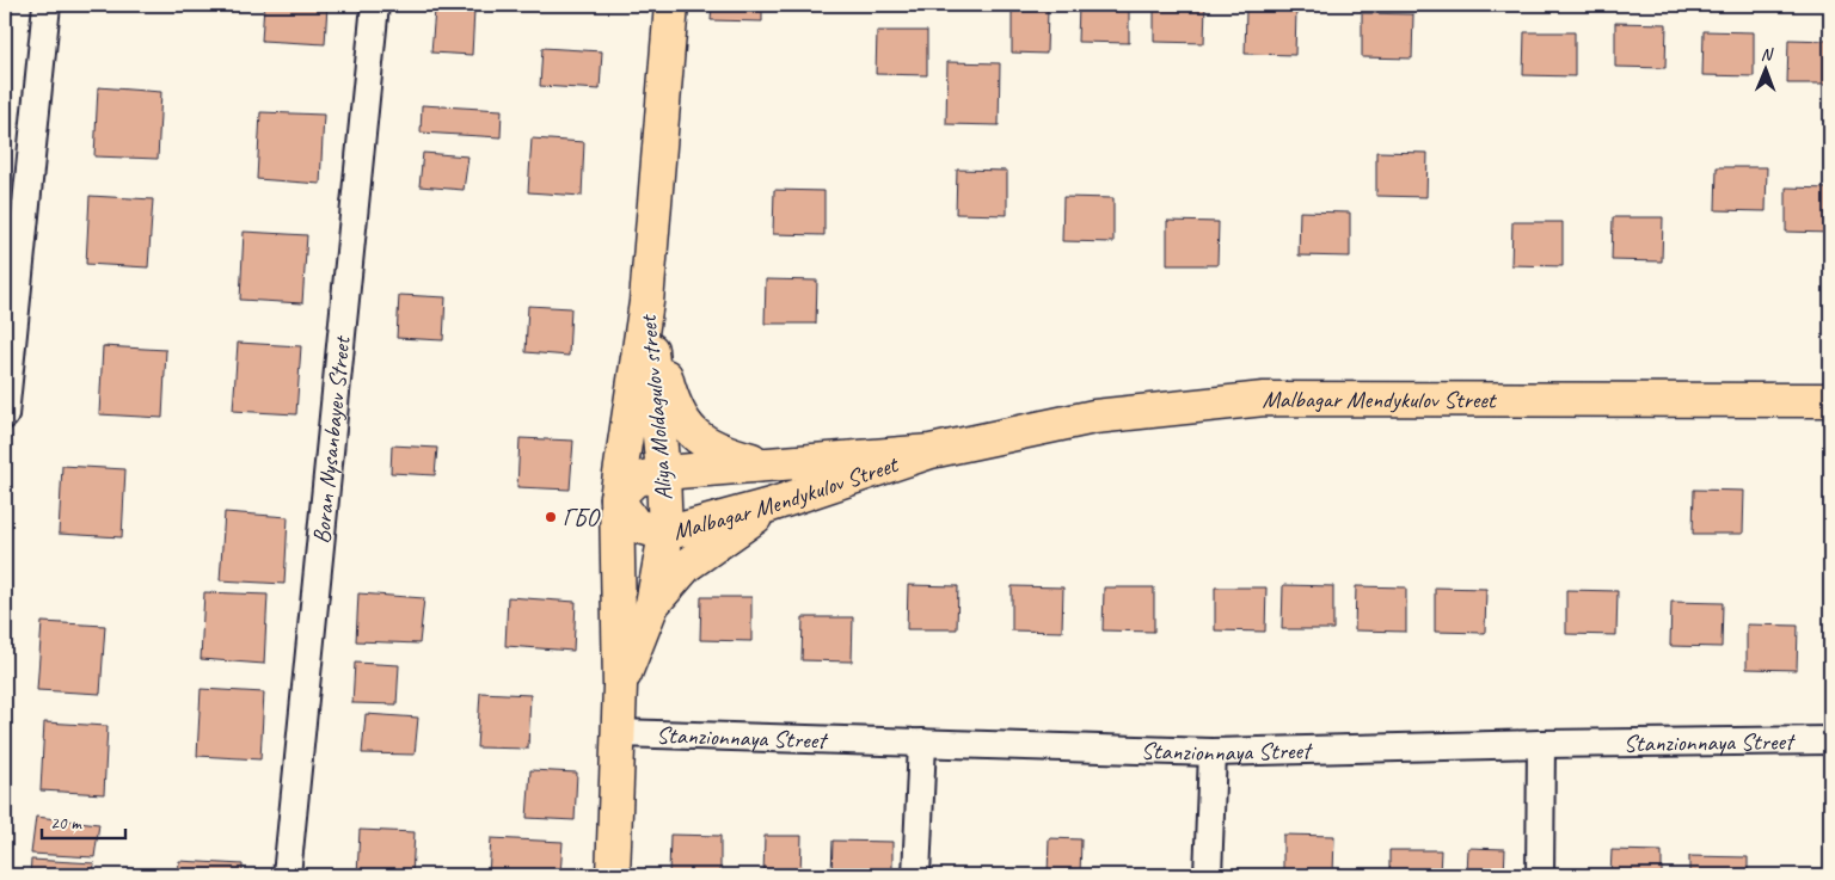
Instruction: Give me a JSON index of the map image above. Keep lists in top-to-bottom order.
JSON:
{
  "streets": {
    "main road": ["Malbagar Mendykulov Street", "Aliya Moldagulov street"],
    "street": ["Boran Nysanbayev Street", "Stanzionnaya Street"]
  },
  "crossings": [
    ["Malbagar Mendykulov Street", "Aliya Moldagulov street"],
    ["Aliya Moldagulov street", "Stanzionnaya Street"]
  ],
  "places": ["ГБО"],
  "scale_bar": "20 m",
  "north": "top"
}
